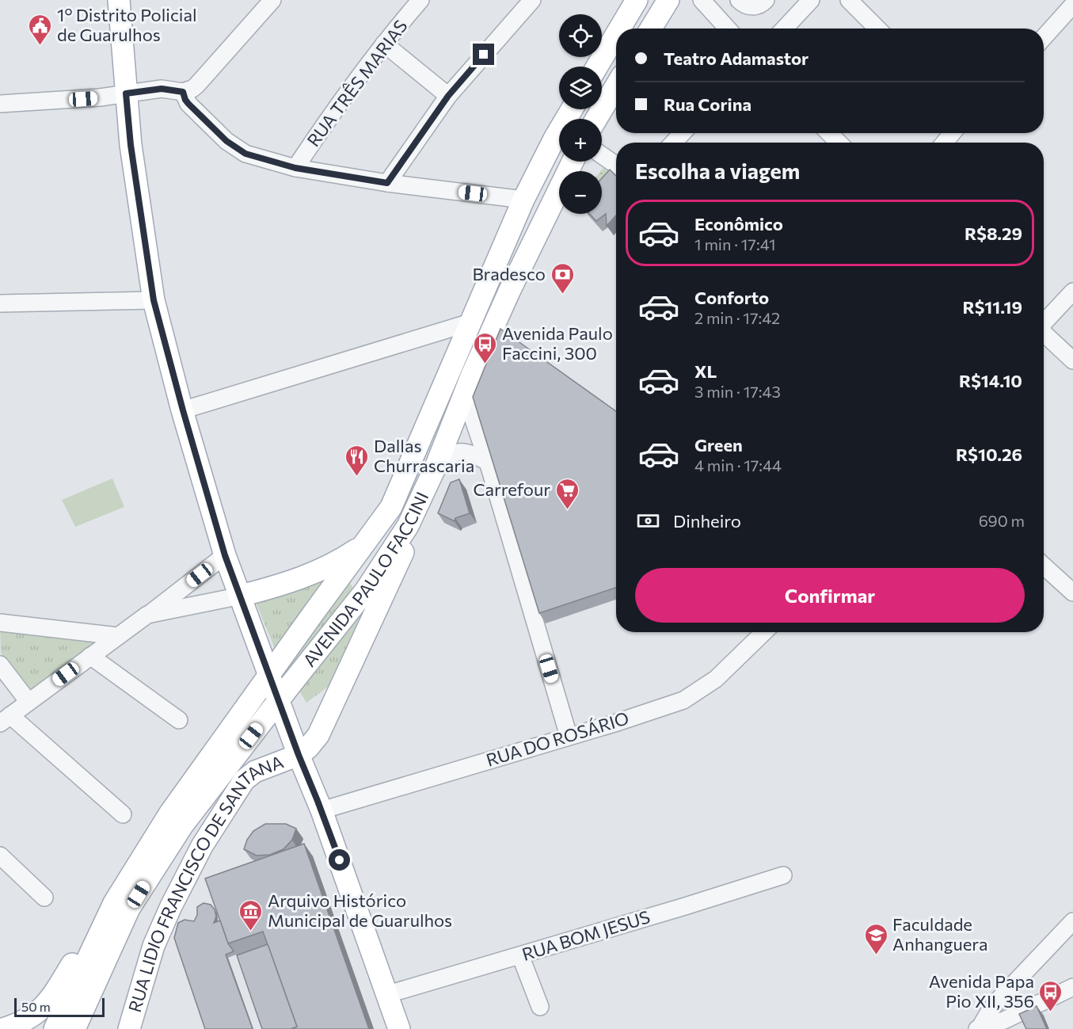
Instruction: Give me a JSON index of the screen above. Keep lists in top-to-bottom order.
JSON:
{
  "streets": {
    "main road": ["AVENIDA PAULO FACCINI", "RUA LIDIO FRANCISCO DE SANTANA"],
    "street": ["RUA TRÊS MARIAS", "RUA DO ROSÁRIO", "RUA BOM JESUS"]
  },
  "crossings": [
    ["AVENIDA PAULO FACCINI", "RUA LIDIO FRANCISCO DE SANTANA"]
  ],
  "places": {
    "public building": ["1º Distrito Policial de Guarulhos"],
    "bank": ["Bradesco"],
    "bus stop": ["Avenida Paulo Faccini, 300", "Avenida Papa Pio XII, 356"],
    "restaurant": ["Dallas Churrascaria"],
    "supermarket": ["Carrefour"],
    "museum": ["Arquivo Histórico Municipal de Guarulhos"],
    "school or university": ["Faculdade Anhanguera"]
  },
  "scale_bar": "50 m",
  "page": {
    "map_buttons": ["+", "−"],
    "banner": ["Teatro Adamastor", "Rua Corina"],
    "heading": "Escolha a viagem",
    "list": [
      {
        "name": "Econômico",
        "note": "1 min · 17:41",
        "value": "R$8.29"
      },
      {
        "name": "Conforto",
        "note": "2 min · 17:42",
        "value": "R$11.19"
      },
      {
        "name": "XL",
        "note": "3 min · 17:43",
        "value": "R$14.10"
      },
      {
        "name": "Green",
        "note": "4 min · 17:44",
        "value": "R$10.26"
      }
    ],
    "pay": ["Dinheiro", "690 m"],
    "buttons": "Confirmar",
    "scale": "50 m"
  }
}
